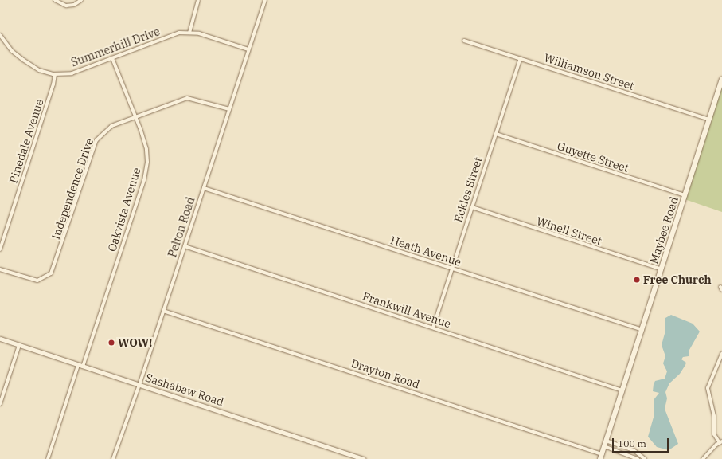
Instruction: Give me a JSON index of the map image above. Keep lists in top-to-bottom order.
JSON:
{
  "streets": {
    "main road": ["Maybee Road"],
    "street": [
      "Summerhill Drive",
      "Williamson Street",
      "Pinedale Avenue",
      "Guyette Street",
      "Independence Drive",
      "Eckles Street",
      "Oakvista Avenue",
      "Pelton Road",
      "Winell Street",
      "Heath Avenue",
      "Frankwill Avenue",
      "Drayton Road",
      "Sashabaw Road"
    ]
  },
  "crossings": [
    ["Summerhill Drive", "Pinedale Avenue"],
    ["Summerhill Drive", "Oakvista Avenue"],
    ["Summerhill Drive", "Pelton Road"],
    ["Williamson Street", "Eckles Street"],
    ["Williamson Street", "Maybee Road"],
    ["Guyette Street", "Eckles Street"],
    ["Guyette Street", "Maybee Road"],
    ["Independence Drive", "Oakvista Avenue"],
    ["Independence Drive", "Pelton Road"],
    ["Eckles Street", "Winell Street"],
    ["Eckles Street", "Heath Avenue"],
    ["Eckles Street", "Frankwill Avenue"],
    ["Oakvista Avenue", "Sashabaw Road"],
    ["Pelton Road", "Heath Avenue"],
    ["Pelton Road", "Frankwill Avenue"],
    ["Pelton Road", "Drayton Road"],
    ["Pelton Road", "Sashabaw Road"],
    ["Maybee Road", "Winell Street"],
    ["Maybee Road", "Heath Avenue"],
    ["Maybee Road", "Frankwill Avenue"],
    ["Maybee Road", "Drayton Road"]
  ],
  "places": ["Free Church", "WOW!"],
  "scale_bar": "100 m"
}
